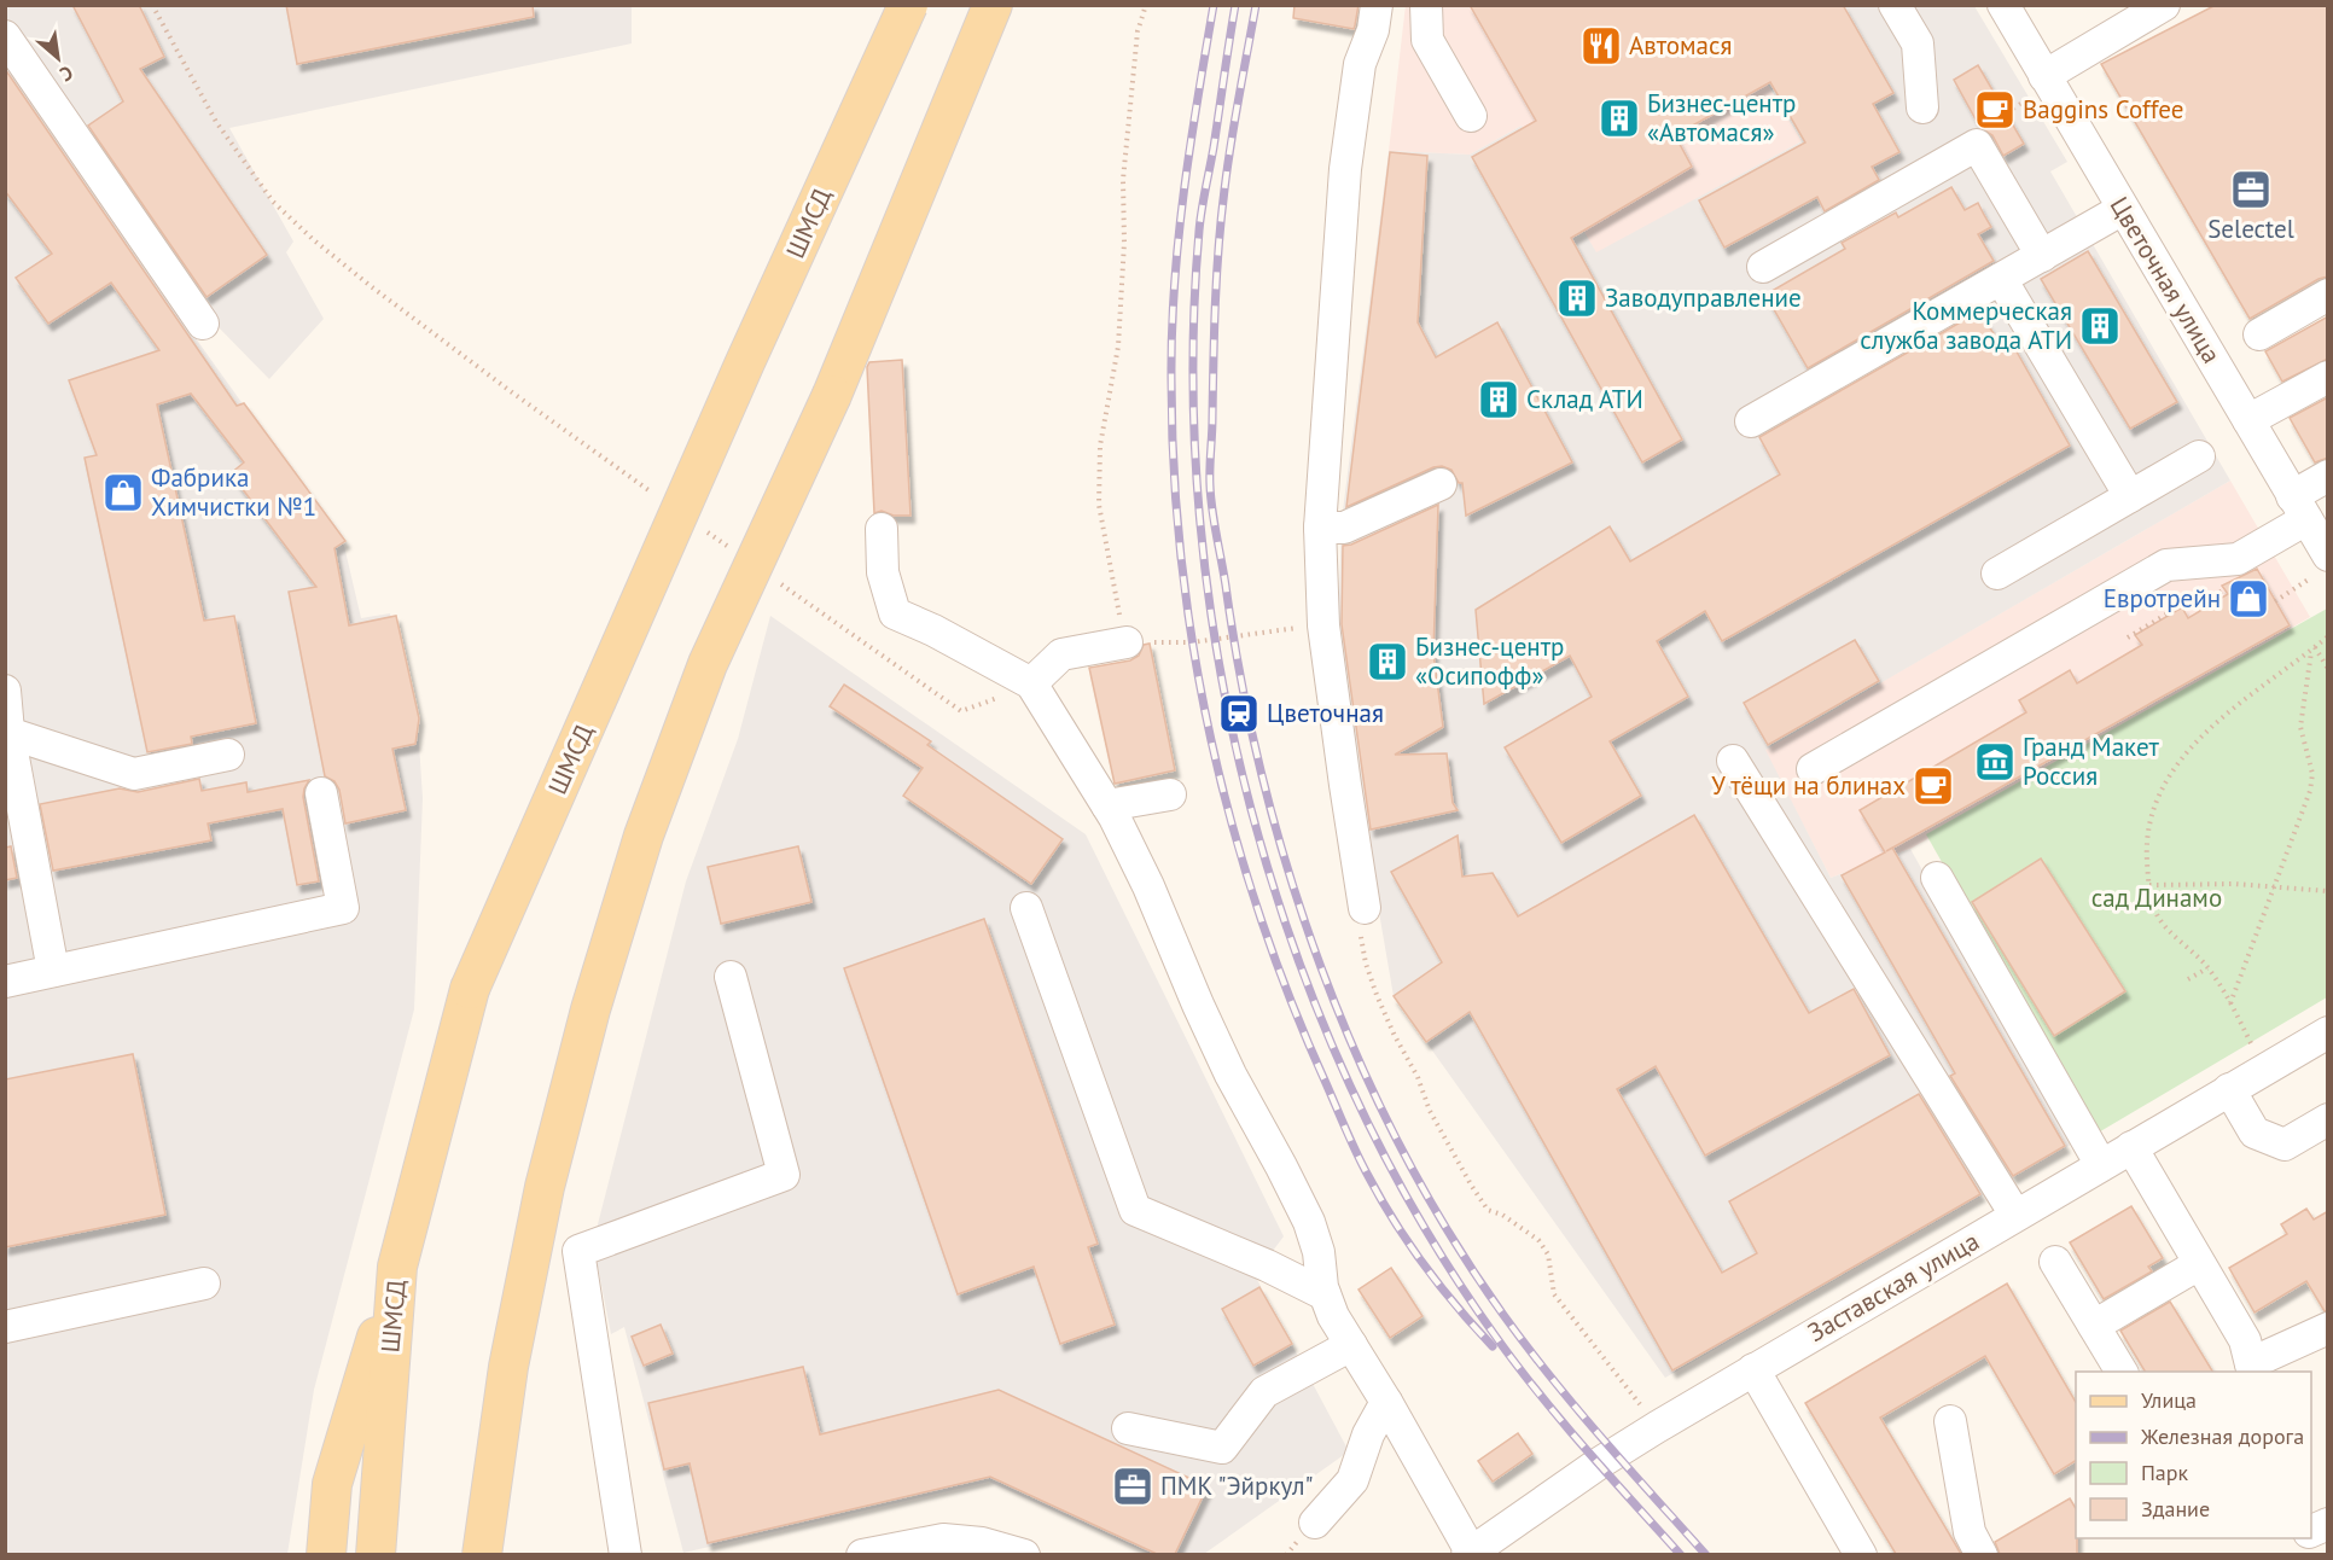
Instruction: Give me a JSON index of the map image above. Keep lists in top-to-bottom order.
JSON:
{
  "streets": {
    "main road": ["ШМСД"],
    "street": ["Цветочная улица", "Заставская улица"]
  },
  "parks": ["сад Динамо"],
  "places": {
    "restaurant": ["Автомася"],
    "cafe": ["Baggins Coffee", "У тёщи на блинах"],
    "building": [
      "Бизнес-центр «Автомася»",
      "Заводуправление",
      "Коммерческая служба завода АТИ",
      "Склад АТИ",
      "Бизнес-центр «Осипофф»"
    ],
    "office": ["Selectel", "ПМК \"Эйркул\""],
    "shop": ["Фабрика Химчистки №1", "Евротрейн"],
    "station": ["Цветочная"],
    "museum": ["Гранд Макет Россия"]
  },
  "legend": [
    "Улица",
    "Железная дорога",
    "Парк",
    "Здание"
  ],
  "north": "bottom right"
}
